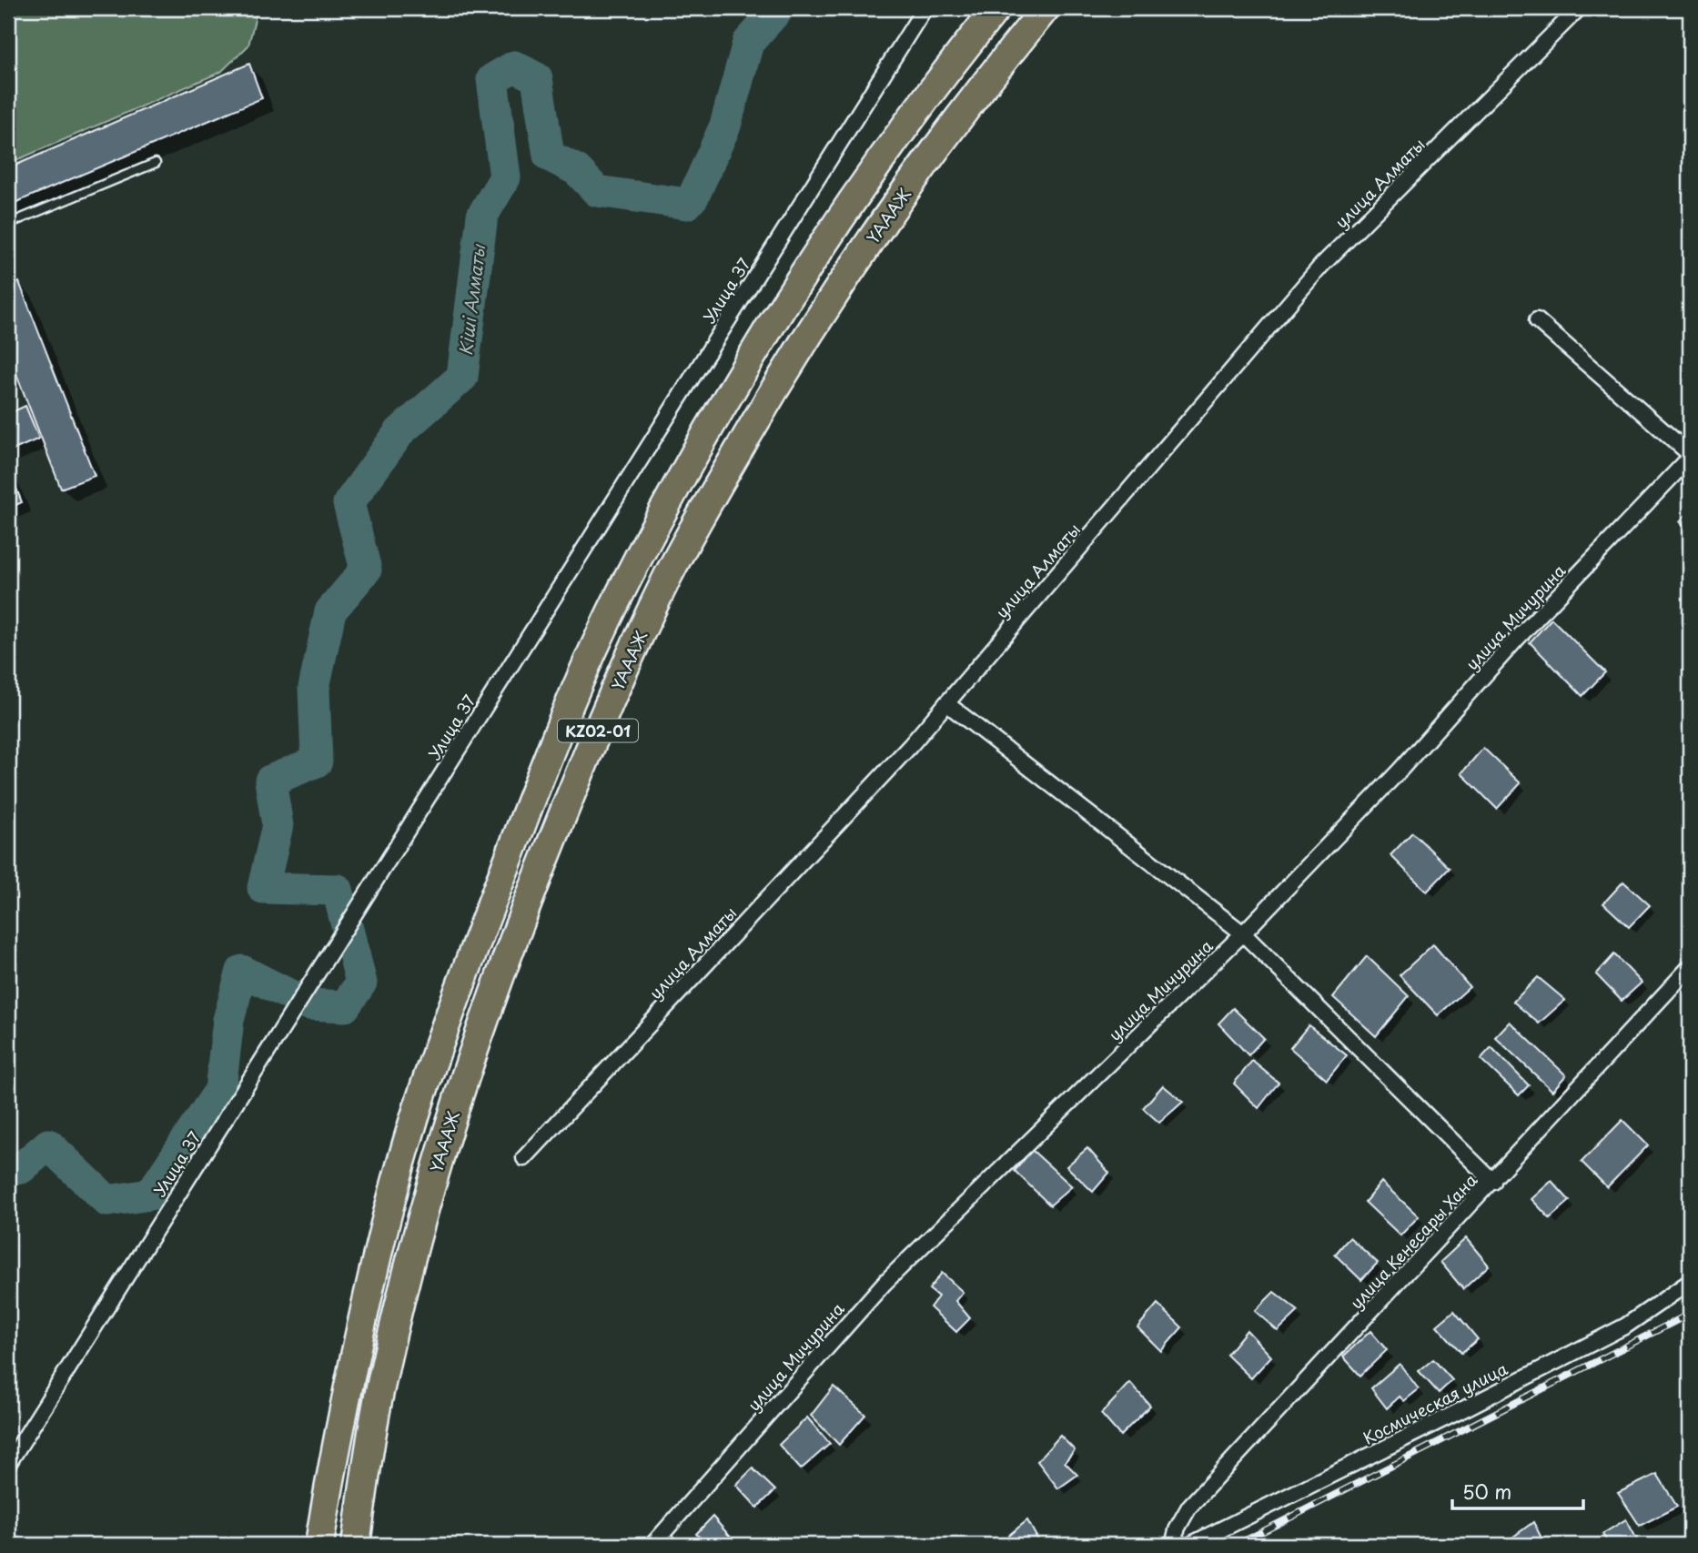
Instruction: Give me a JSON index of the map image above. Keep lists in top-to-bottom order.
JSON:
{
  "streets": {
    "highway": ["ҮАААЖ", "KZ02-01"],
    "street": [
      "улица Алматы",
      "Улица 37",
      "улица Мичурина",
      "улица Кенесары Хана",
      "Космическая улица"
    ]
  },
  "water": ["Кіші Алматы"],
  "scale_bar": "50 m"
}
